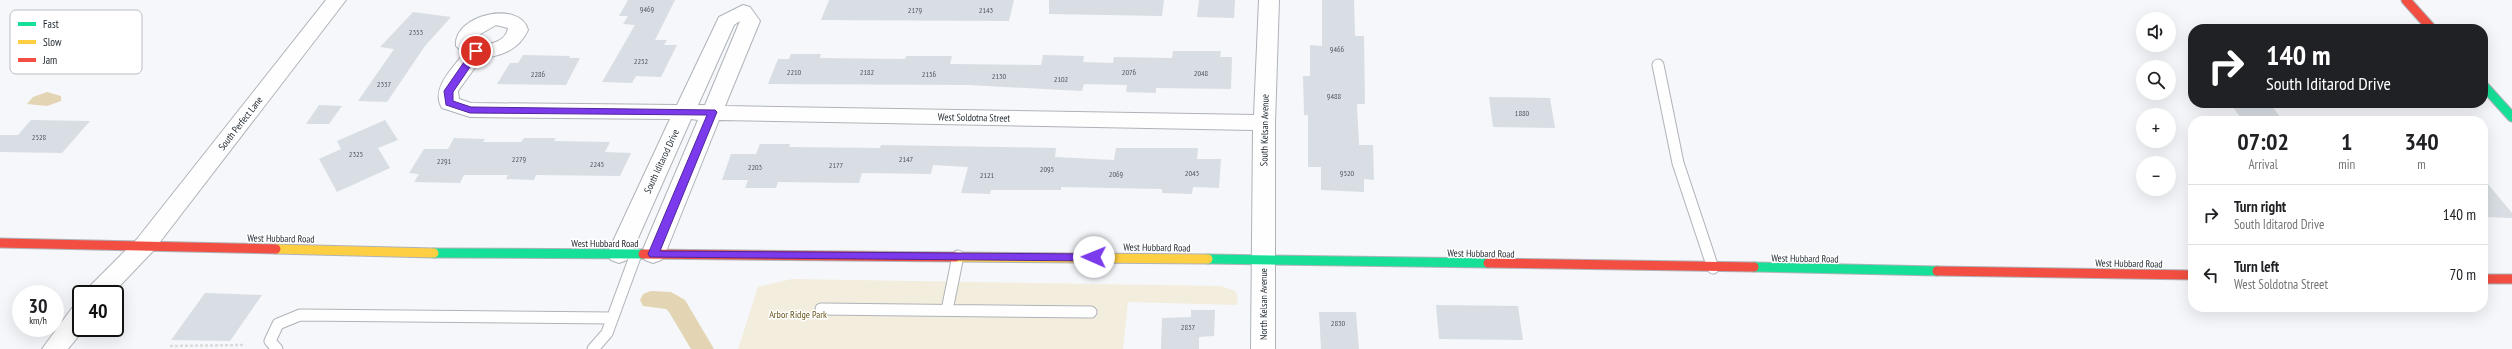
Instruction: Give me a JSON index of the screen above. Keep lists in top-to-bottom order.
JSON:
{
  "streets": {
    "street": [
      "West Soldotna Street",
      "South Perfect Lane",
      "South Kelsan Avenue",
      "South Iditarod Drive",
      "West Hubbard Road",
      "North Kelsan Avenue"
    ]
  },
  "crossings": [
    ["West Soldotna Street", "South Kelsan Avenue"],
    ["West Soldotna Street", "South Iditarod Drive"],
    ["South Perfect Lane", "West Hubbard Road"],
    ["South Kelsan Avenue", "West Hubbard Road"],
    ["South Kelsan Avenue", "North Kelsan Avenue"],
    ["South Iditarod Drive", "West Hubbard Road"],
    ["West Hubbard Road", "North Kelsan Avenue"]
  ],
  "parks": ["Arbor Ridge Park"],
  "house_numbers": [
    "9469",
    "2179",
    "2143",
    "2353",
    "9466",
    "2252",
    "2210",
    "2182",
    "2076",
    "2048",
    "2286",
    "2156",
    "2130",
    "2102",
    "2337",
    "9488",
    "1880",
    "2528",
    "2325",
    "2279",
    "2147",
    "2291",
    "2245",
    "2177",
    "2203",
    "2095",
    "2043",
    "9520",
    "2069",
    "2121",
    "2830",
    "2837"
  ],
  "legend": ["Fast", "Slow", "Jam"],
  "page": {
    "map_buttons": ["+", "−"],
    "turn": ["140 m", "South Iditarod Drive"],
    "eta": [
      "07:02",
      "Arrival",
      "1",
      "min",
      "340",
      "m"
    ],
    "list": [
      {
        "name": "Turn right",
        "note": "South Iditarod Drive",
        "value": "140 m"
      },
      {
        "name": "Turn left",
        "note": "West Soldotna Street",
        "value": "70 m"
      }
    ],
    "speed": "30 km/h",
    "limit": "40"
  }
}
